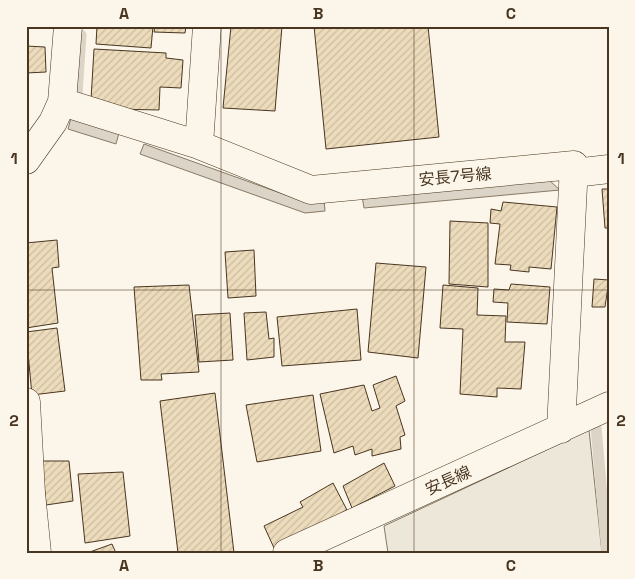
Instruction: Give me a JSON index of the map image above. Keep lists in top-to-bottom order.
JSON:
{
  "streets": {
    "street": ["安長7号線", "安長線"]
  },
  "grid": {
    "columns": ["A", "B", "C"],
    "rows": ["1", "2"]
  }
}
